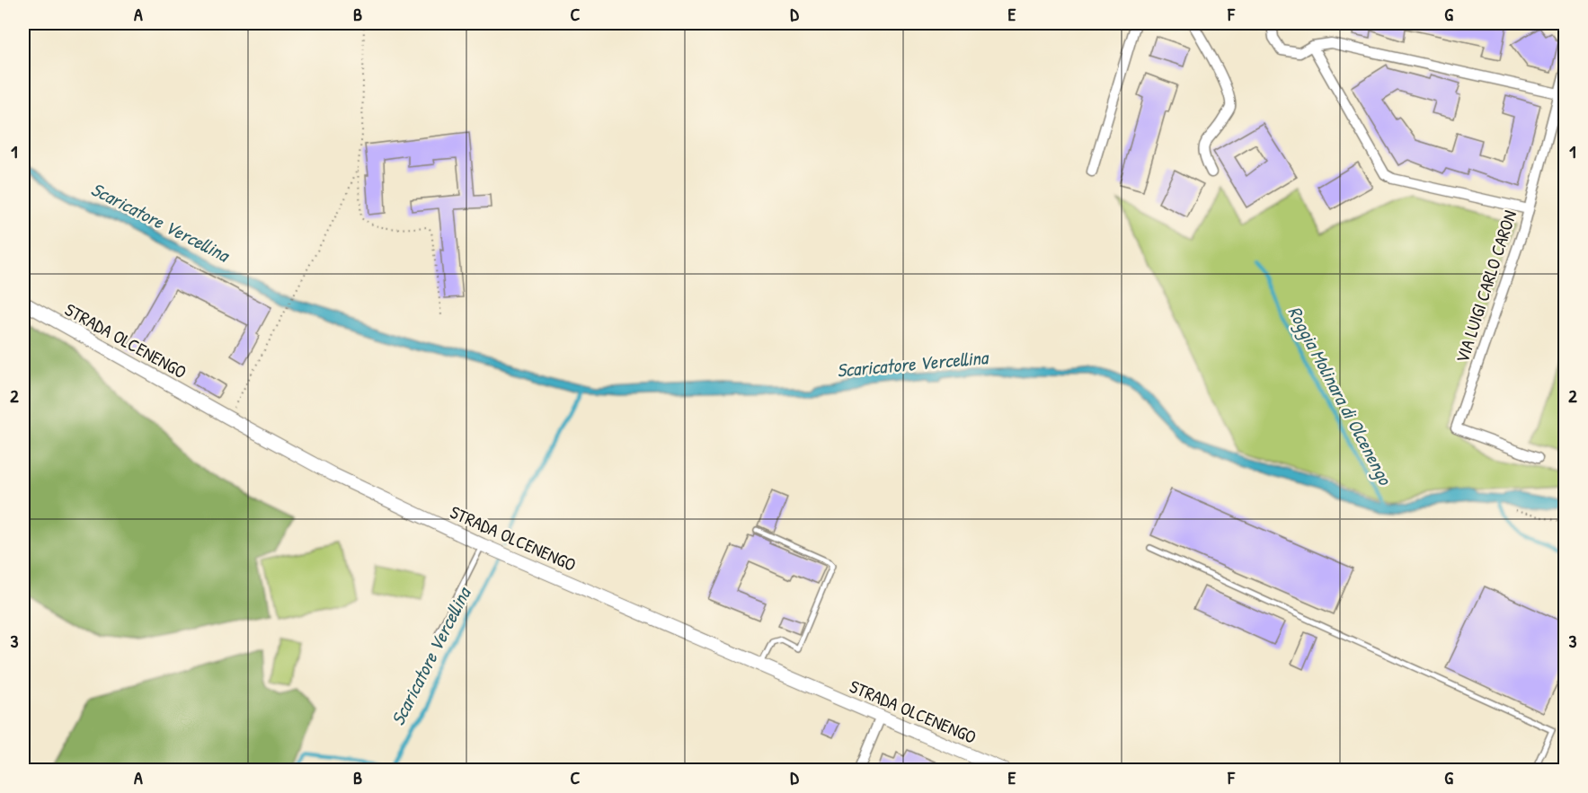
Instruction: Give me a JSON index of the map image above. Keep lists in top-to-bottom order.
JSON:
{
  "streets": {
    "street": ["VIA LUIGI CARLO CARON", "STRADA OLCENENGO"]
  },
  "water": ["Scaricatore Vercellina", "Roggia Molinara di Olcenengo"],
  "grid": {
    "columns": [
      "A",
      "B",
      "C",
      "D",
      "E",
      "F",
      "G"
    ],
    "rows": ["1", "2", "3"]
  }
}
